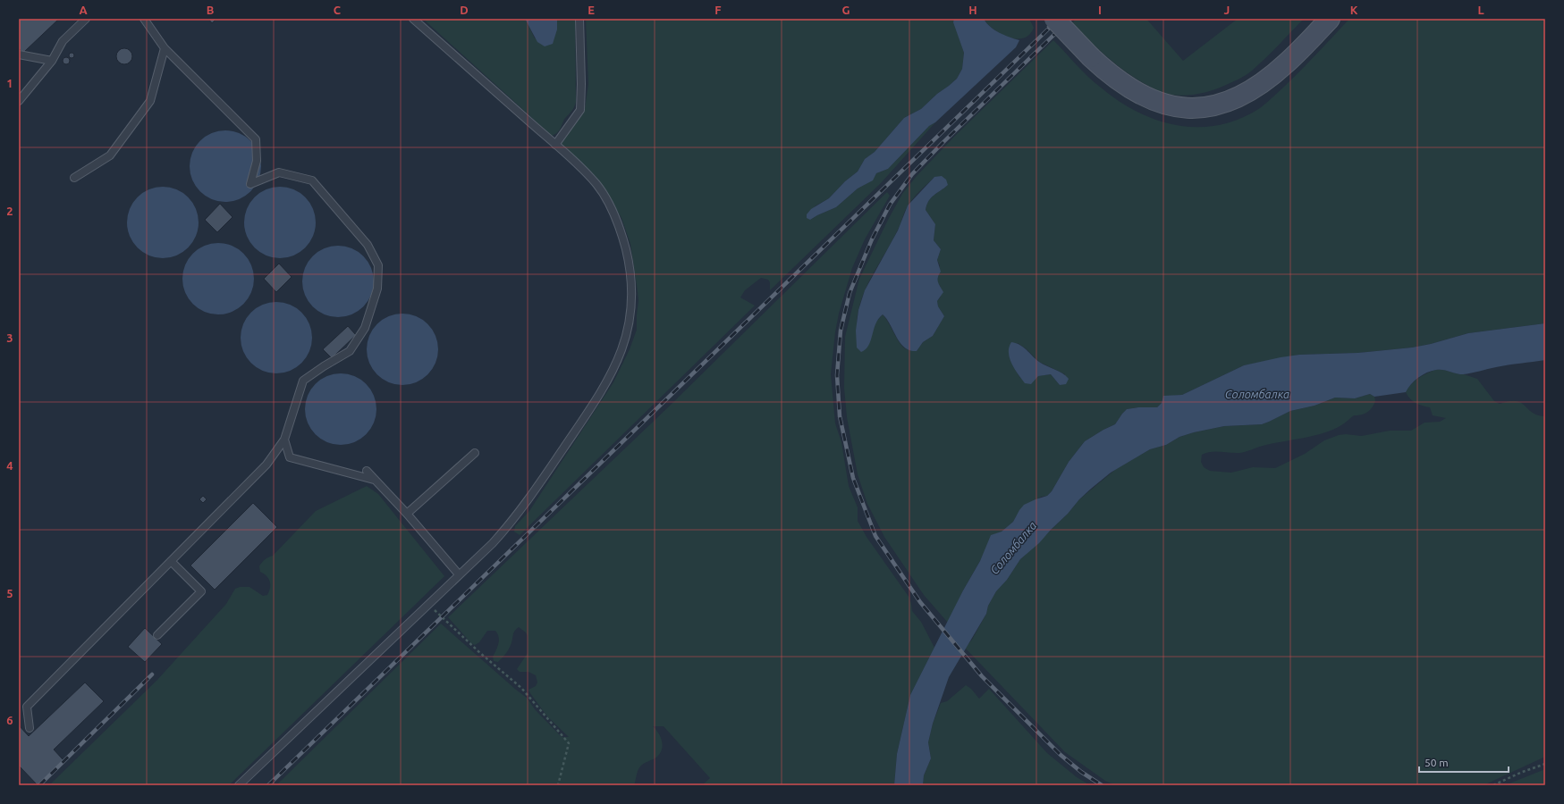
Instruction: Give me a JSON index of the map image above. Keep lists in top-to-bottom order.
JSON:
{
  "water": ["Соломбалка"],
  "scale_bar": "50 m",
  "grid": {
    "columns": [
      "A",
      "B",
      "C",
      "D",
      "E",
      "F",
      "G",
      "H",
      "I",
      "J",
      "K",
      "L"
    ],
    "rows": [
      "1",
      "2",
      "3",
      "4",
      "5",
      "6"
    ]
  }
}
